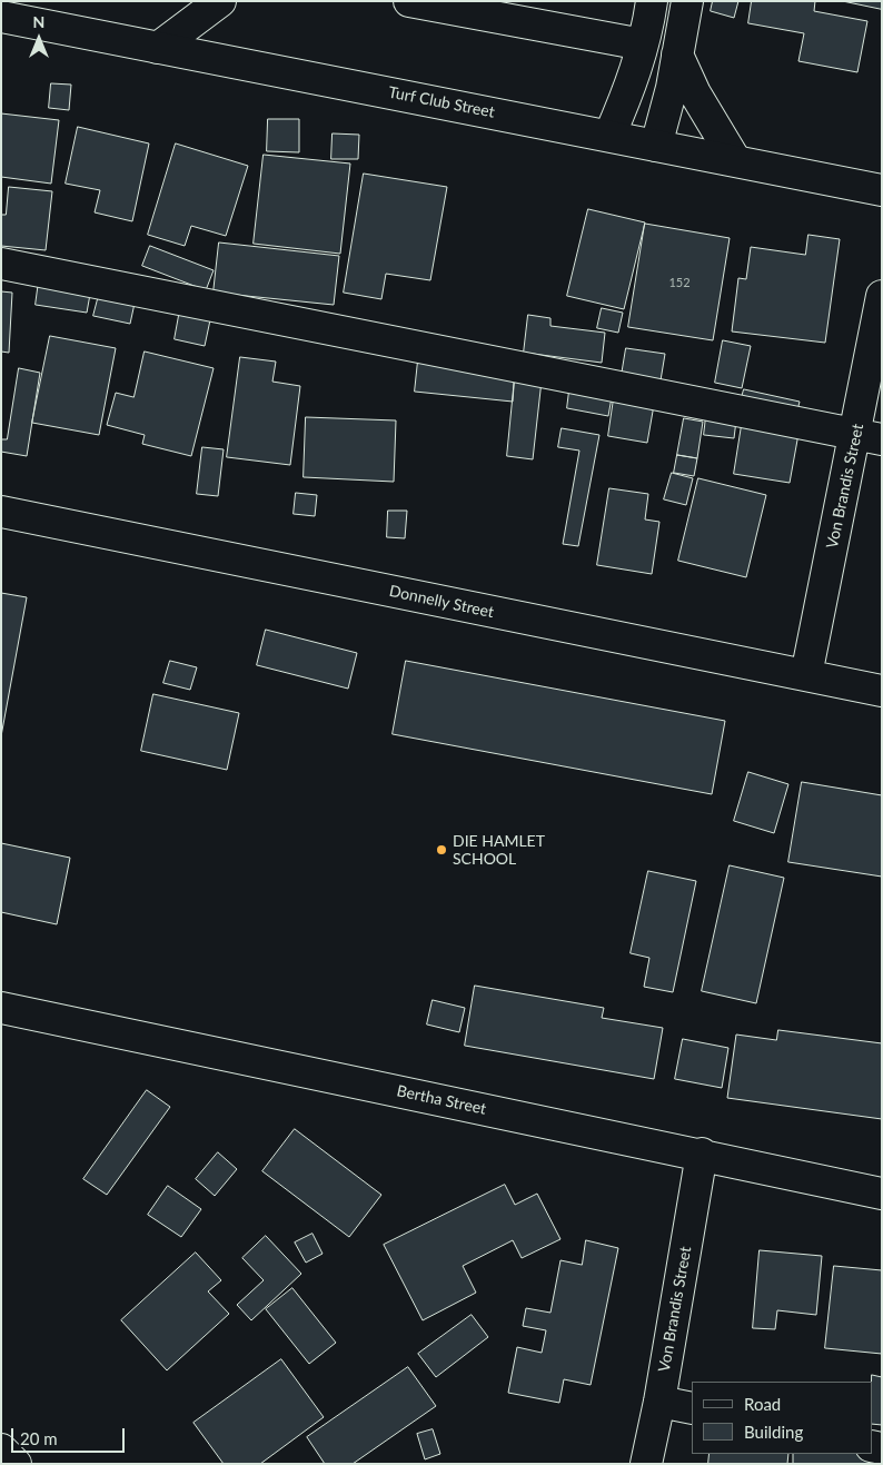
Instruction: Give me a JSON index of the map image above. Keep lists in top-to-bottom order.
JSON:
{
  "streets": {
    "street": [
      "Turf Club Street",
      "Von Brandis Street",
      "Donnelly Street",
      "Bertha Street"
    ]
  },
  "crossings": [
    ["Von Brandis Street", "Donnelly Street"],
    ["Von Brandis Street", "Bertha Street"]
  ],
  "places": ["DIE HAMLET SCHOOL"],
  "house_numbers": ["152"],
  "legend": ["Road", "Building"],
  "scale_bar": "20 m",
  "north": "top"
}
